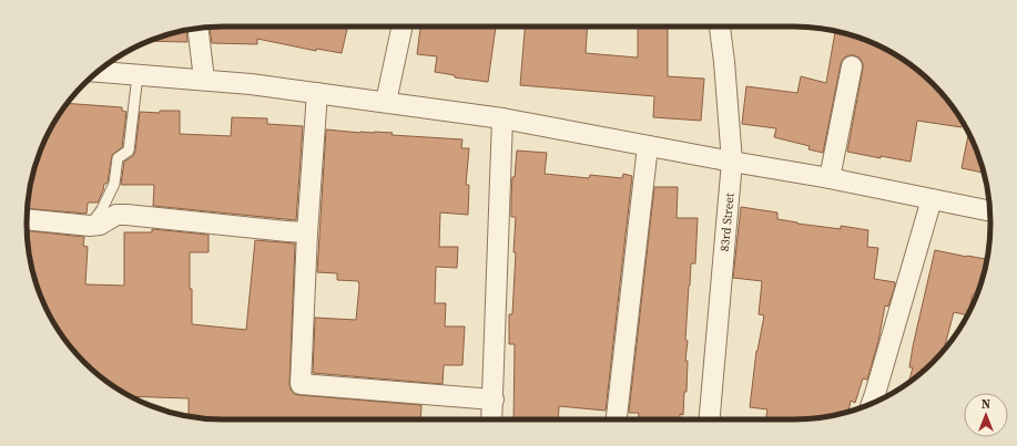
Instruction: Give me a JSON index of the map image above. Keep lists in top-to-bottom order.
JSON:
{
  "streets": {
    "street": ["83rd Street"]
  },
  "north": "top"
}
